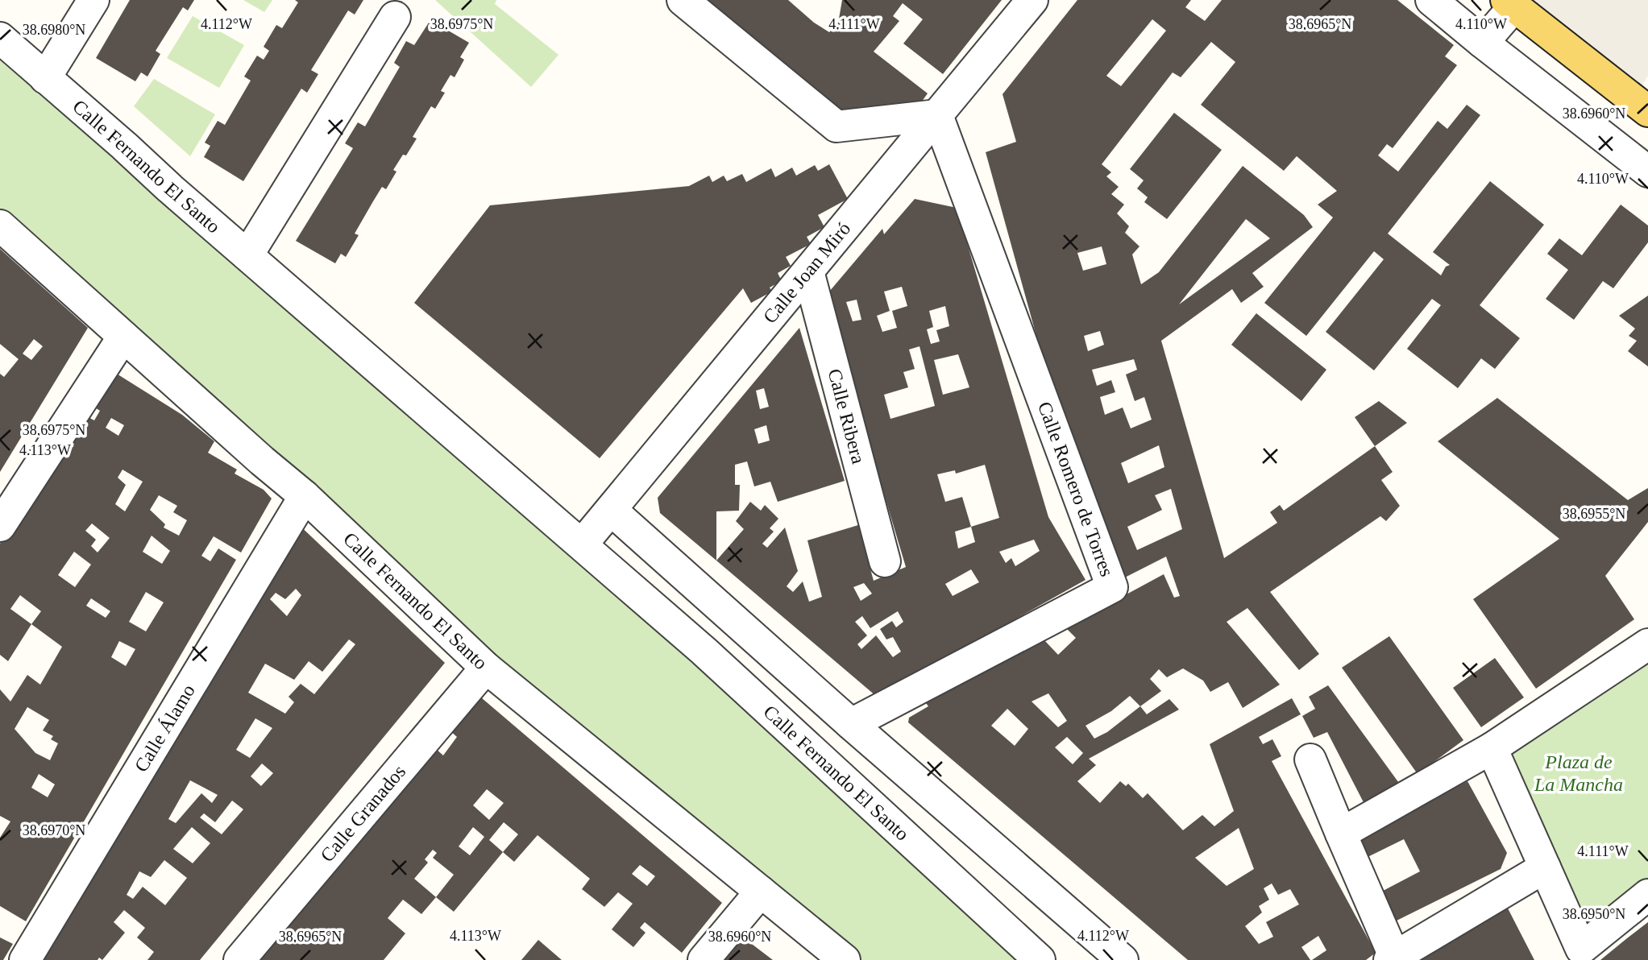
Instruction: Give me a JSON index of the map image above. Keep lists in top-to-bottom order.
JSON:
{
  "streets": {
    "street": [
      "Calle Fernando El Santo",
      "Calle Joan Miró",
      "Calle Ribera",
      "Calle Romero de Torres",
      "Calle Álamo",
      "Calle Granados"
    ]
  },
  "crossings": [
    ["Calle Fernando El Santo", "Calle Joan Miró"],
    ["Calle Fernando El Santo", "Calle Álamo"],
    ["Calle Fernando El Santo", "Calle Granados"],
    ["Calle Joan Miró", "Calle Ribera"],
    ["Calle Joan Miró", "Calle Romero de Torres"]
  ],
  "parks": ["Plaza de La Mancha"],
  "coordinates": [
    "38.6975°N",
    "38.6965°N",
    "4.112°W",
    "4.111°W",
    "4.110°W",
    "38.6980°N",
    "38.6960°N",
    "4.113°W",
    "38.6955°N",
    "38.6970°N",
    "38.6950°N"
  ]
}
